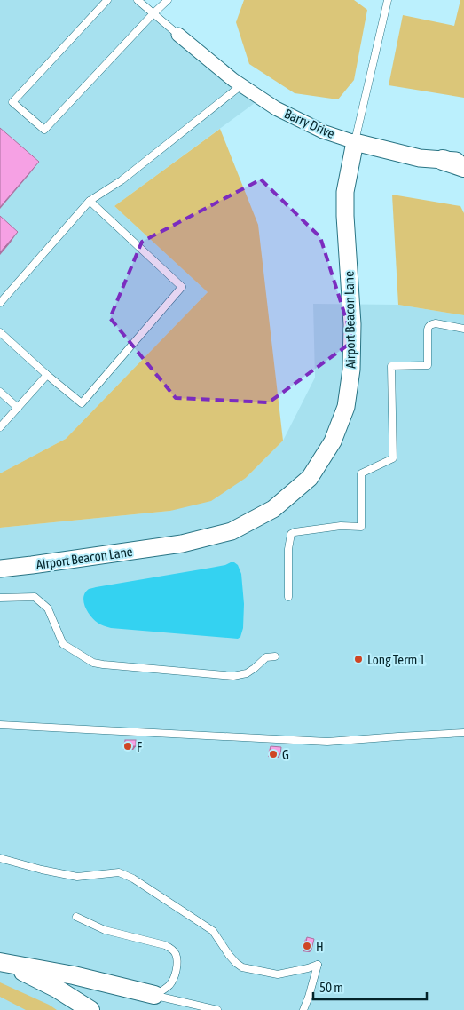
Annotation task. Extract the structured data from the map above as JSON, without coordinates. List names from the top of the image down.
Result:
{
  "streets": {
    "street": ["Barry Drive", "Airport Beacon Lane"]
  },
  "crossings": [
    ["Barry Drive", "Airport Beacon Lane"]
  ],
  "places": [
    "Long Term 1",
    "F",
    "G",
    "H"
  ],
  "scale_bar": "50 m"
}
